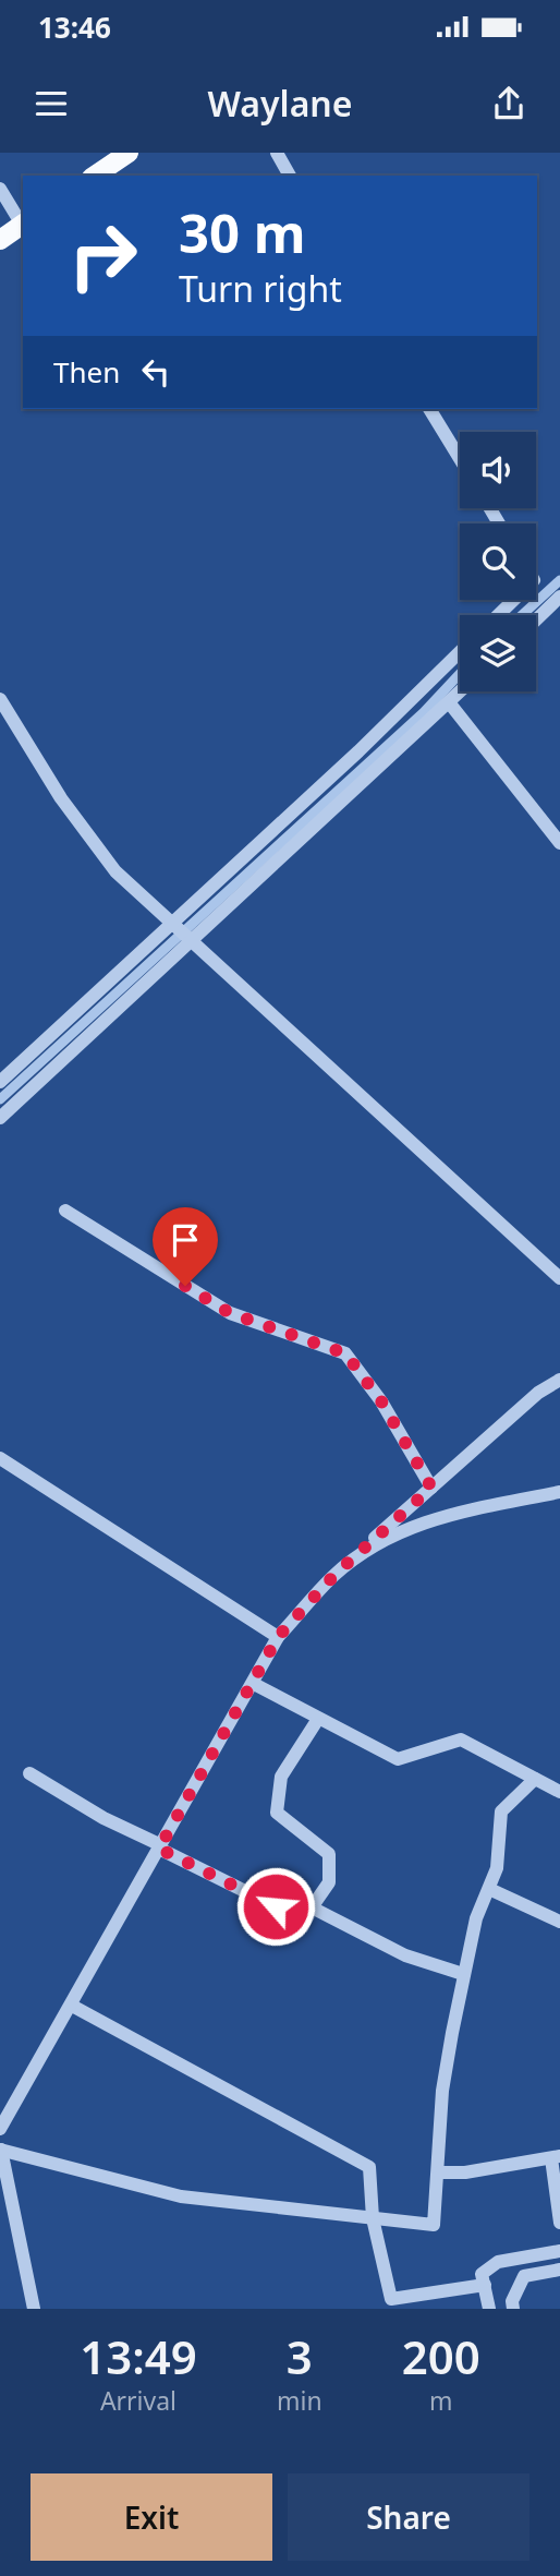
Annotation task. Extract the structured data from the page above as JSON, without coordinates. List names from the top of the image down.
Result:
{
  "page": {
    "status": "13:46",
    "header": "Waylane",
    "turn": ["30 m", "Turn right"],
    "then": "Then",
    "eta": [
      "13:49",
      "Arrival",
      "3",
      "min",
      "200",
      "m"
    ],
    "buttons": ["Exit", "Share"]
  }
}
